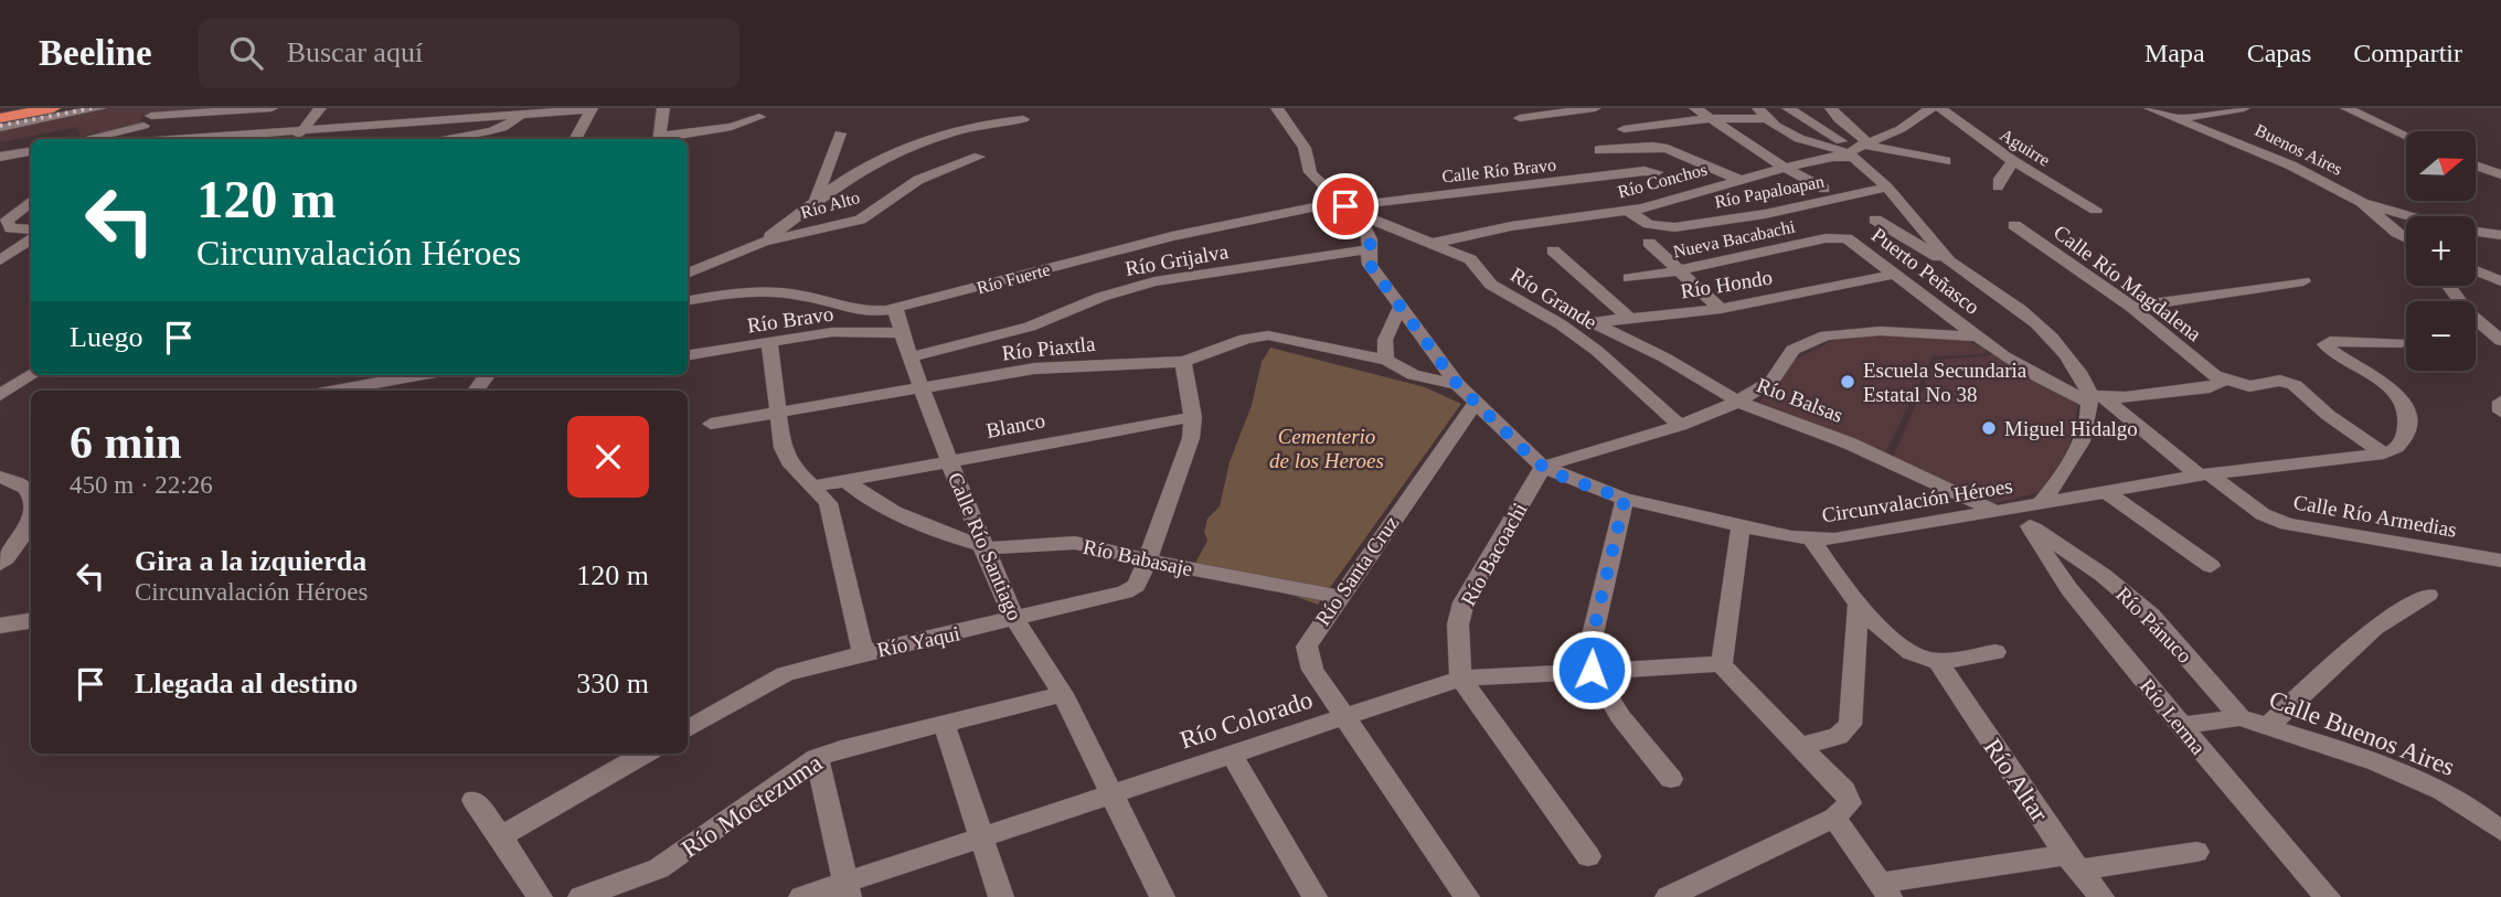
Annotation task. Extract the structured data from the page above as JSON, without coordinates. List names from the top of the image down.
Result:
{
  "streets": {
    "street": [
      "Aguirre",
      "Buenos Aires",
      "Calle Río Bravo",
      "Río Conchos",
      "Río Papaloapan",
      "Río Alto",
      "Nueva Bacabachi",
      "Río Grijalva",
      "Puerto Peñasco",
      "Río Fuerte",
      "Calle Río Magdalena",
      "Río Hondo",
      "Río Grande",
      "Río Bravo",
      "Río Piaxtla",
      "Río Balsas",
      "Blanco",
      "Circunvalación Héroes",
      "Calle Río Armedias",
      "Calle Río Santiago",
      "Río Bacoachi",
      "Río Babasaje",
      "Río Santa Cruz",
      "Río Pánuco",
      "Río Yaqui",
      "Río Lerma",
      "Río Colorado",
      "Calle Buenos Aires",
      "Río Altar",
      "Río Moctezuma"
    ]
  },
  "crossings": [
    ["Calle Río Bravo", "Río Fuerte"],
    ["Calle Río Bravo", "Río Grande"],
    ["Calle Río Bravo", "Circunvalación Héroes"],
    ["Río Conchos", "Río Papaloapan"],
    ["Río Conchos", "Río Grande"],
    ["Nueva Bacabachi", "Puerto Peñasco"],
    ["Río Grijalva", "Circunvalación Héroes"],
    ["Río Grijalva", "Calle Río Santiago"],
    ["Puerto Peñasco", "Río Hondo"],
    ["Puerto Peñasco", "Calle Río Armedias"],
    ["Río Fuerte", "Río Grande"],
    ["Río Fuerte", "Circunvalación Héroes"],
    ["Río Fuerte", "Calle Río Santiago"],
    ["Río Hondo", "Río Grande"],
    ["Río Hondo", "Río Balsas"],
    ["Río Grande", "Circunvalación Héroes"],
    ["Río Bravo", "Calle Río Santiago"],
    ["Río Piaxtla", "Circunvalación Héroes"],
    ["Río Piaxtla", "Calle Río Santiago"],
    ["Río Balsas", "Circunvalación Héroes"],
    ["Río Balsas", "Río Pánuco"],
    ["Blanco", "Calle Río Santiago"],
    ["Blanco", "Río Babasaje"],
    ["Blanco", "Río Yaqui"],
    ["Circunvalación Héroes", "Calle Río Armedias"],
    ["Circunvalación Héroes", "Río Bacoachi"],
    ["Circunvalación Héroes", "Río Santa Cruz"],
    ["Circunvalación Héroes", "Río Pánuco"],
    ["Calle Río Santiago", "Río Babasaje"],
    ["Calle Río Santiago", "Río Yaqui"],
    ["Calle Río Santiago", "Río Colorado"],
    ["Calle Río Santiago", "Río Moctezuma"],
    ["Río Bacoachi", "Río Colorado"],
    ["Río Babasaje", "Río Santa Cruz"],
    ["Río Babasaje", "Río Yaqui"],
    ["Río Santa Cruz", "Río Colorado"],
    ["Río Pánuco", "Río Lerma"],
    ["Río Pánuco", "Calle Buenos Aires"]
  ],
  "parks": ["Cementerio de los Heroes"],
  "places": ["Escuela Secundaria Estatal No 38", "Miguel Hidalgo"],
  "north": "right",
  "page": {
    "header": "Beeline",
    "search": "Buscar aquí",
    "nav": ["Mapa", "Capas", "Compartir"],
    "map_buttons": ["+", "−"],
    "turn": ["120 m", "Circunvalación Héroes"],
    "then": "Luego",
    "heading": ["6 min", "450 m · 22:26"],
    "list": [
      {
        "name": "Gira a la izquierda",
        "note": "Circunvalación Héroes",
        "value": "120 m"
      },
      {
        "name": "Llegada al destino",
        "value": "330 m"
      }
    ]
  }
}
